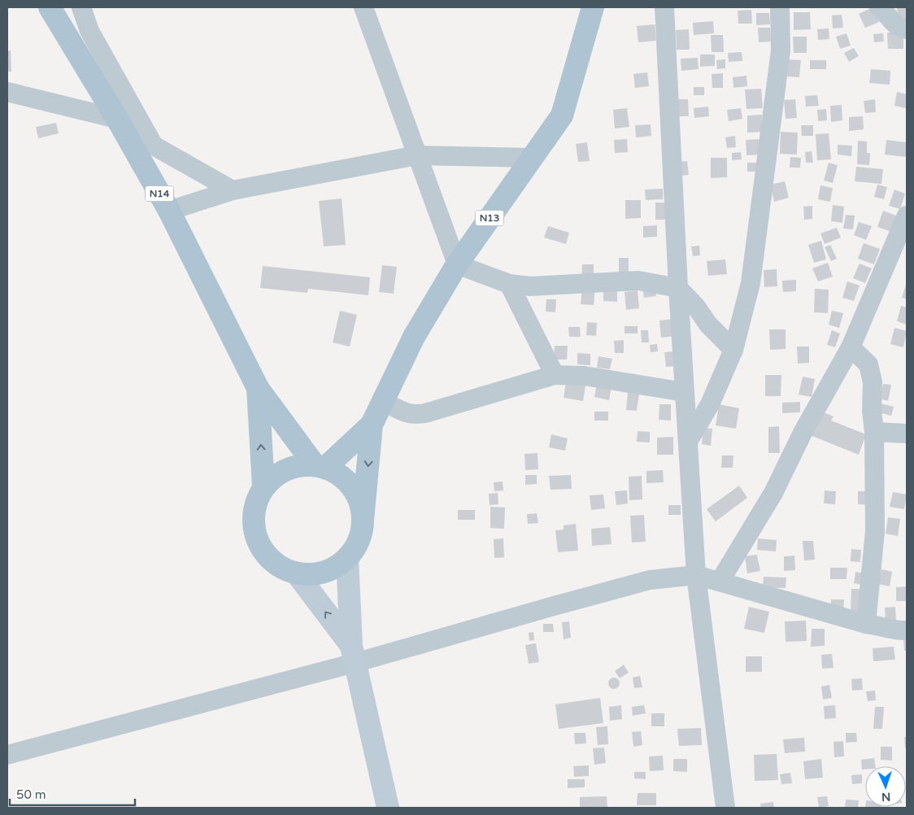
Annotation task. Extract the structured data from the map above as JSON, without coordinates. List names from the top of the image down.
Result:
{
  "streets": {
    "main road": ["N14", "N13"]
  },
  "crossings": [
    ["N14", "N13"]
  ],
  "scale_bar": "50 m",
  "north": "bottom"
}
